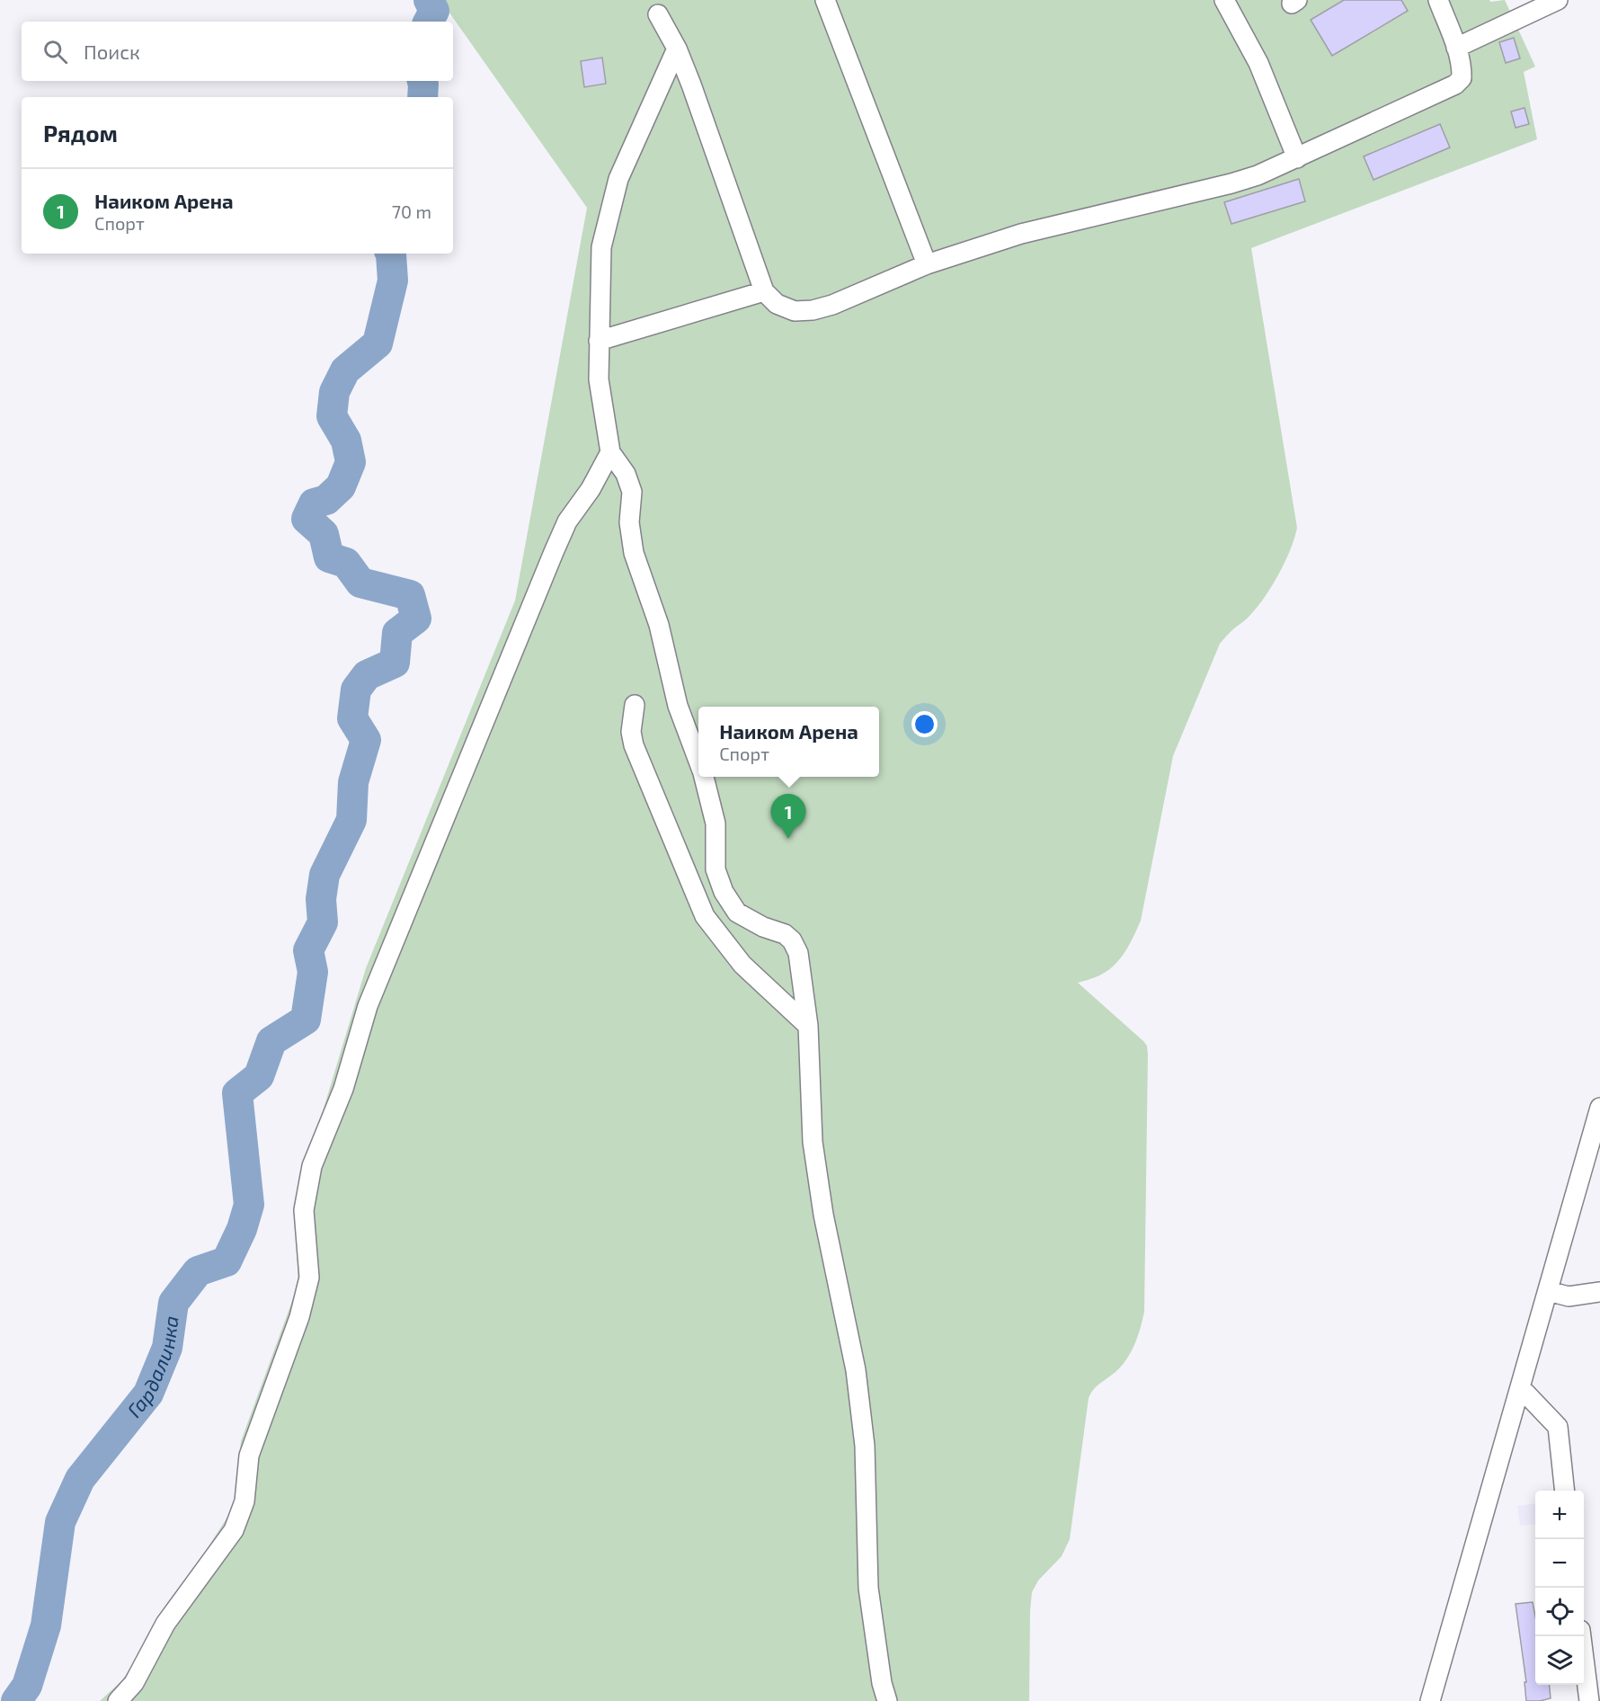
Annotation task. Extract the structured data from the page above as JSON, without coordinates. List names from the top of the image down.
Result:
{
  "water": ["Гардалинка"],
  "page": {
    "search": "Поиск",
    "heading": "Рядом",
    "list": [
      {
        "mark": "1",
        "name": "Наиком Арена",
        "note": "Спорт",
        "value": "70 m"
      }
    ],
    "popup": ["Наиком Арена", "Спорт"],
    "pins": "1",
    "map_buttons": ["+", "−"]
  }
}
